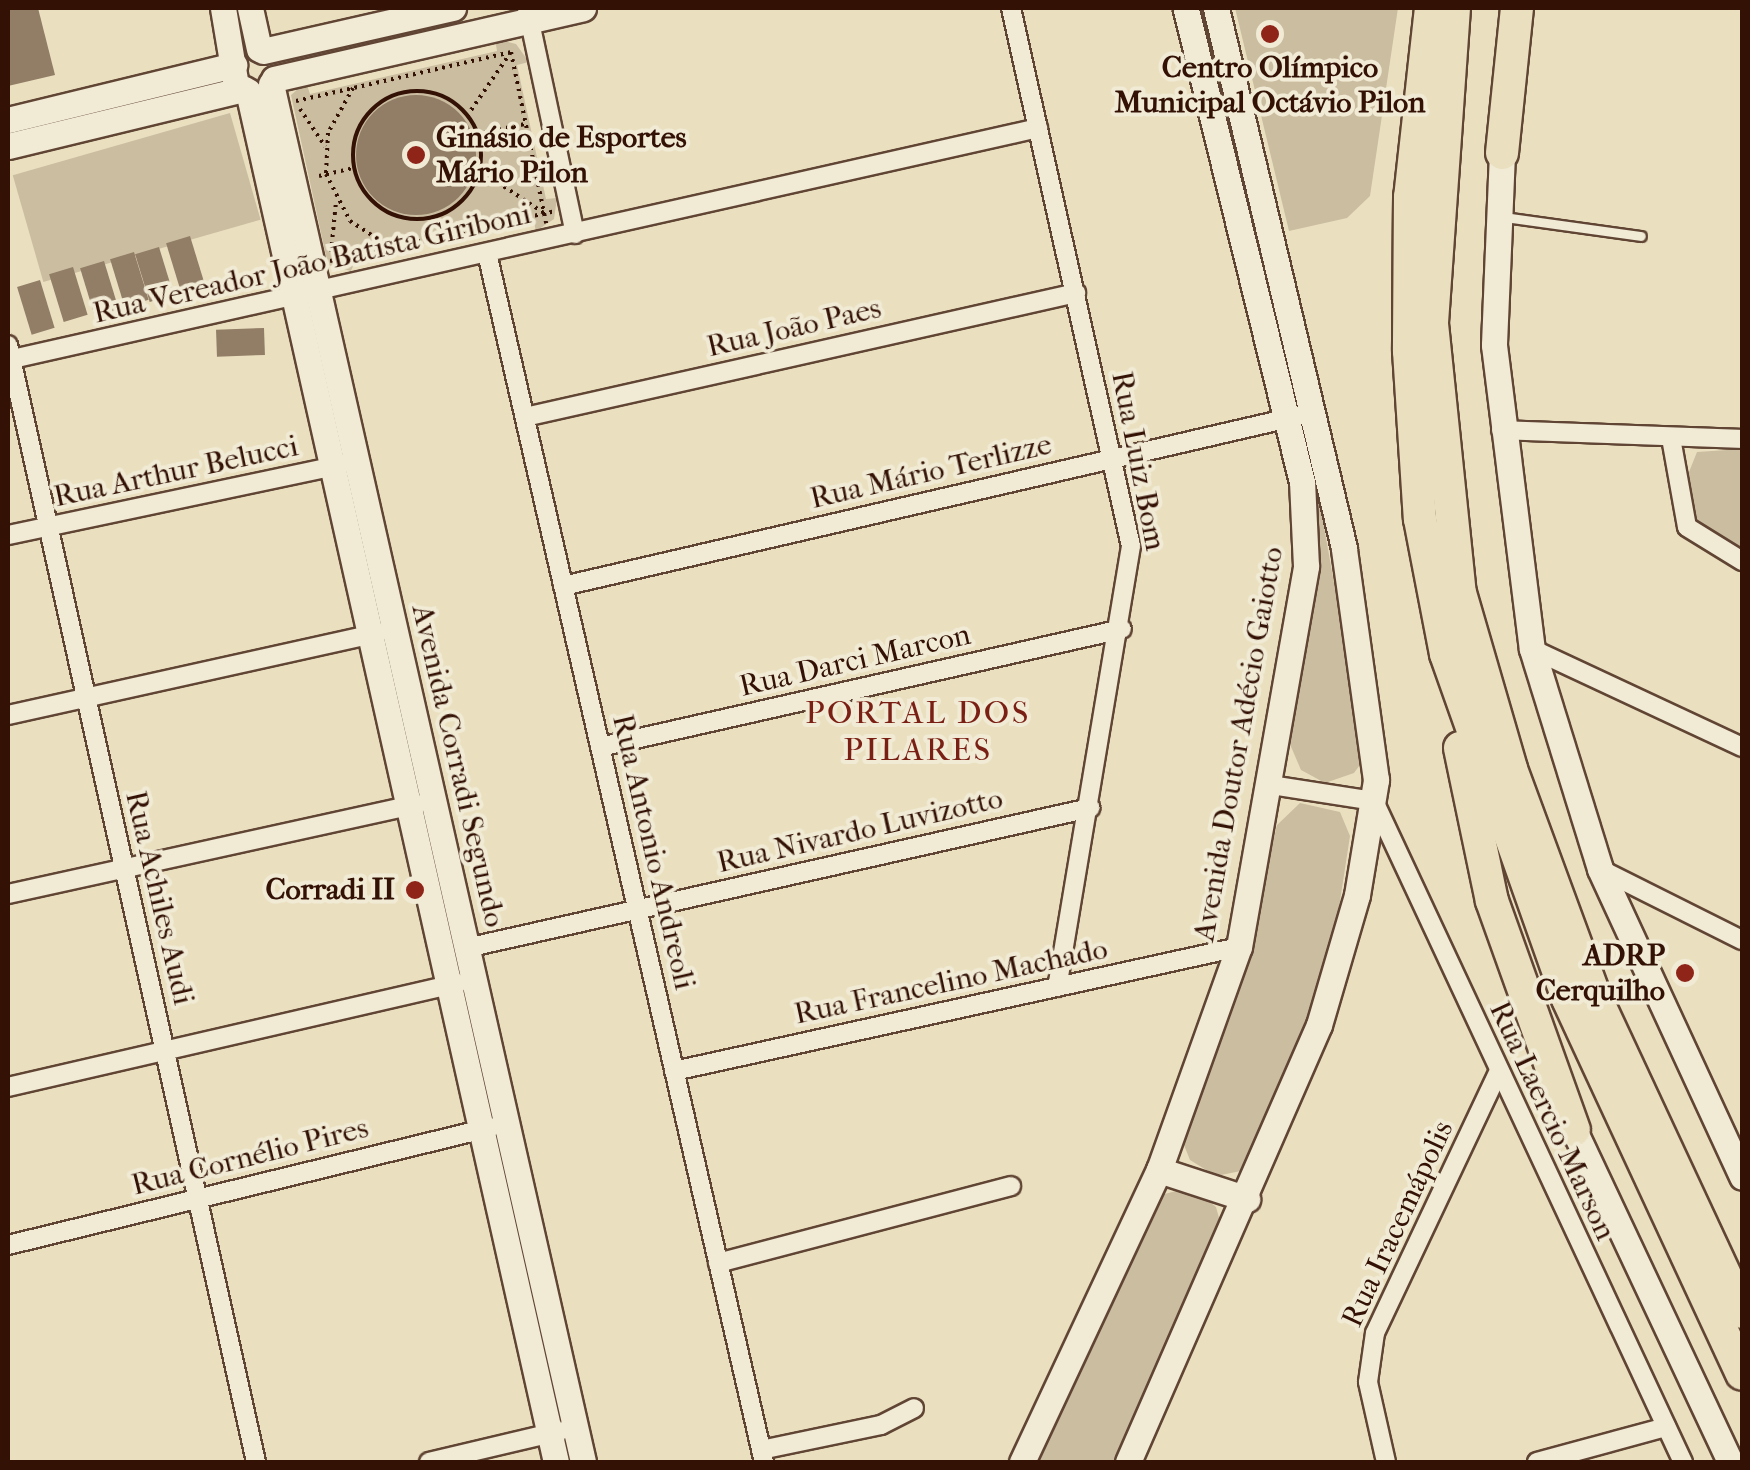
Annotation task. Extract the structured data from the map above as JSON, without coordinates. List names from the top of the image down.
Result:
{
  "streets": {
    "street": [
      "Rua Vereador João Batista Giriboni",
      "Rua João Paes",
      "Rua Luiz Bom",
      "Rua Arthur Belucci",
      "Rua Mário Terlizze",
      "Rua Darci Marcon",
      "Avenida Doutor Adécio Gaiotto",
      "Avenida Corradi Segundo",
      "Rua Nivardo Luvizotto",
      "Rua Antonio Andreoli",
      "Rua Achiles Audi",
      "Rua Francelino Machado",
      "Rua Laercio Marson",
      "Rua Cornélio Pires",
      "Rua Iracemápolis"
    ]
  },
  "crossings": [
    ["Rua Vereador João Batista Giriboni", "Rua Luiz Bom"],
    ["Rua Vereador João Batista Giriboni", "Avenida Corradi Segundo"],
    ["Rua Vereador João Batista Giriboni", "Rua Antonio Andreoli"],
    ["Rua Vereador João Batista Giriboni", "Rua Achiles Audi"],
    ["Rua João Paes", "Rua Luiz Bom"],
    ["Rua João Paes", "Rua Antonio Andreoli"],
    ["Rua Luiz Bom", "Rua Mário Terlizze"],
    ["Rua Luiz Bom", "Rua Darci Marcon"],
    ["Rua Luiz Bom", "Rua Nivardo Luvizotto"],
    ["Rua Luiz Bom", "Rua Francelino Machado"],
    ["Rua Arthur Belucci", "Avenida Corradi Segundo"],
    ["Rua Arthur Belucci", "Rua Achiles Audi"],
    ["Rua Mário Terlizze", "Avenida Doutor Adécio Gaiotto"],
    ["Rua Mário Terlizze", "Rua Antonio Andreoli"],
    ["Rua Darci Marcon", "Rua Antonio Andreoli"],
    ["Avenida Doutor Adécio Gaiotto", "Rua Francelino Machado"],
    ["Avenida Doutor Adécio Gaiotto", "Rua Laercio Marson"],
    ["Avenida Corradi Segundo", "Rua Nivardo Luvizotto"],
    ["Avenida Corradi Segundo", "Rua Cornélio Pires"],
    ["Rua Nivardo Luvizotto", "Rua Antonio Andreoli"],
    ["Rua Antonio Andreoli", "Rua Francelino Machado"],
    ["Rua Achiles Audi", "Rua Cornélio Pires"],
    ["Rua Laercio Marson", "Rua Iracemápolis"]
  ],
  "districts": ["PORTAL DOS PILARES"],
  "places": [
    "Centro Olímpico Municipal Octávio Pilon",
    "Ginásio de Esportes Mário Pilon",
    "Corradi II",
    "ADRP Cerquilho"
  ]
}
